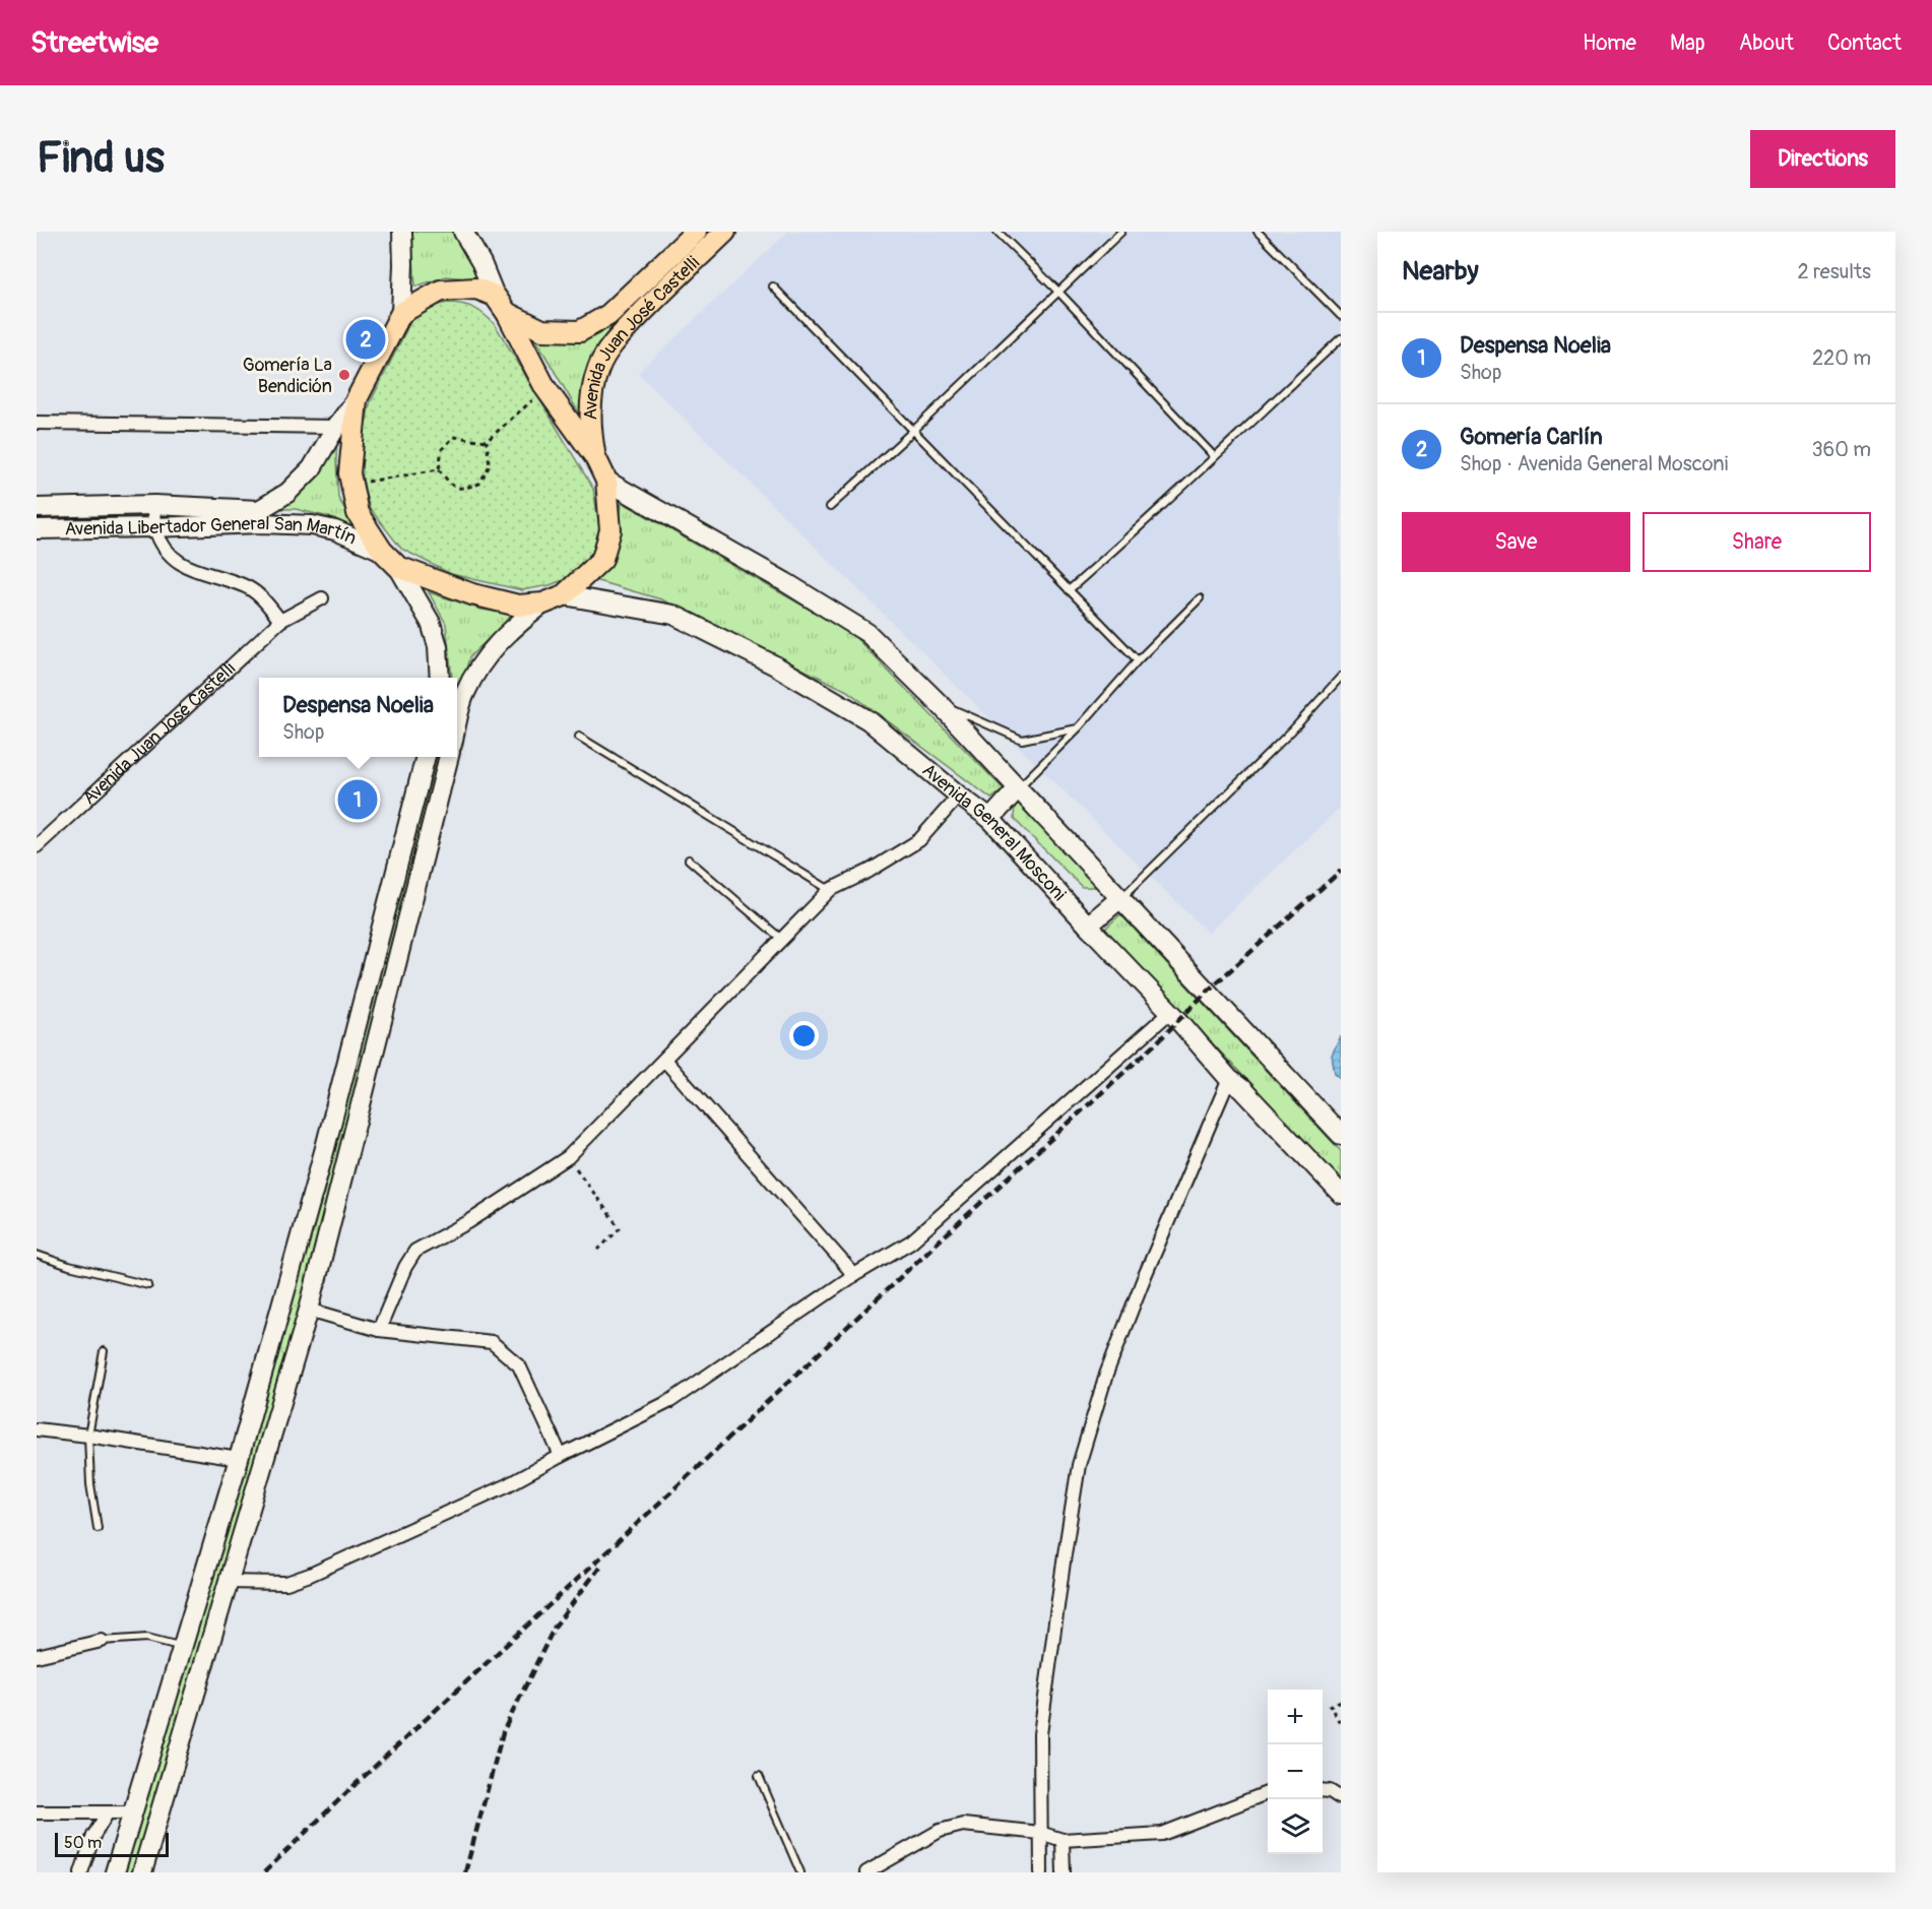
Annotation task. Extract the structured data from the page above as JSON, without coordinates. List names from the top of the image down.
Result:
{
  "streets": {
    "main road": ["Avenida Juan José Castelli", "Avenida Libertador General San Martín", "Avenida General Mosconi"]
  },
  "places": ["Gomería La Bendición"],
  "scale_bar": "50 m",
  "page": {
    "header": "Streetwise",
    "nav": [
      "Home",
      "Map",
      "About",
      "Contact"
    ],
    "buttons": [
      "Directions",
      ["Save", "Share"]
    ],
    "title": "Find us",
    "heading": ["Nearby", "2 results"],
    "list": [
      {
        "mark": "1",
        "name": "Despensa Noelia",
        "note": "Shop",
        "value": "220 m"
      },
      {
        "mark": "2",
        "name": "Gomería Carlín",
        "note": "Shop · Avenida General Mosconi",
        "value": "360 m"
      }
    ],
    "pins": ["2", "1"],
    "popup": ["Despensa Noelia", "Shop"],
    "map_buttons": ["+", "−"],
    "scale": "50 m"
  }
}
